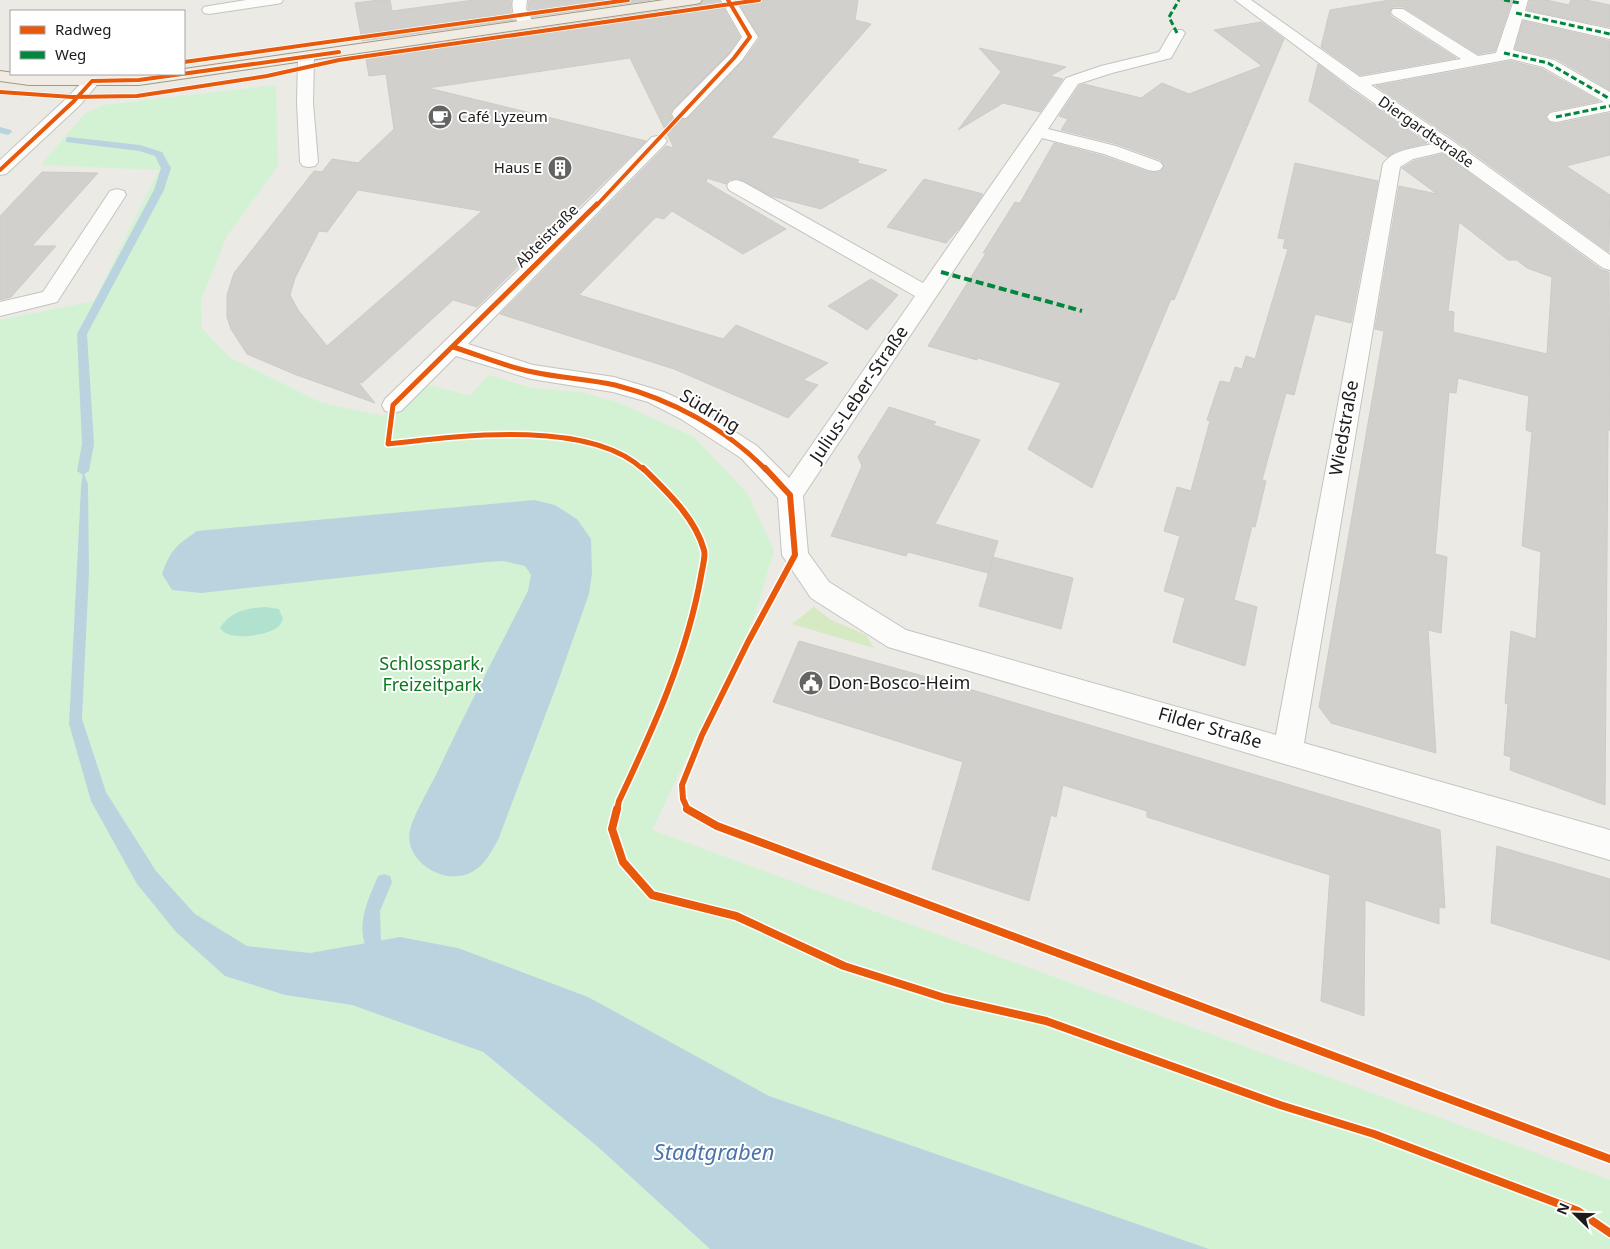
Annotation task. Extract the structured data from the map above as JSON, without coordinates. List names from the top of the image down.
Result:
{
  "streets": {
    "street": [
      "Diergardtstraße",
      "Abteistraße",
      "Julius-Leber-Straße",
      "Südring",
      "Wiedstraße",
      "Filder Straße"
    ]
  },
  "crossings": [
    ["Diergardtstraße", "Wiedstraße"],
    ["Abteistraße", "Südring"],
    ["Julius-Leber-Straße", "Südring"],
    ["Julius-Leber-Straße", "Filder Straße"],
    ["Südring", "Filder Straße"],
    ["Wiedstraße", "Filder Straße"]
  ],
  "water": ["Stadtgraben"],
  "parks": ["Schlosspark, Freizeitpark"],
  "places": {
    "cafe": ["Café Lyzeum"],
    "building": ["Haus E"],
    "public building": ["Don-Bosco-Heim"]
  },
  "legend": ["Radweg", "Weg"],
  "north": "top left"
}
